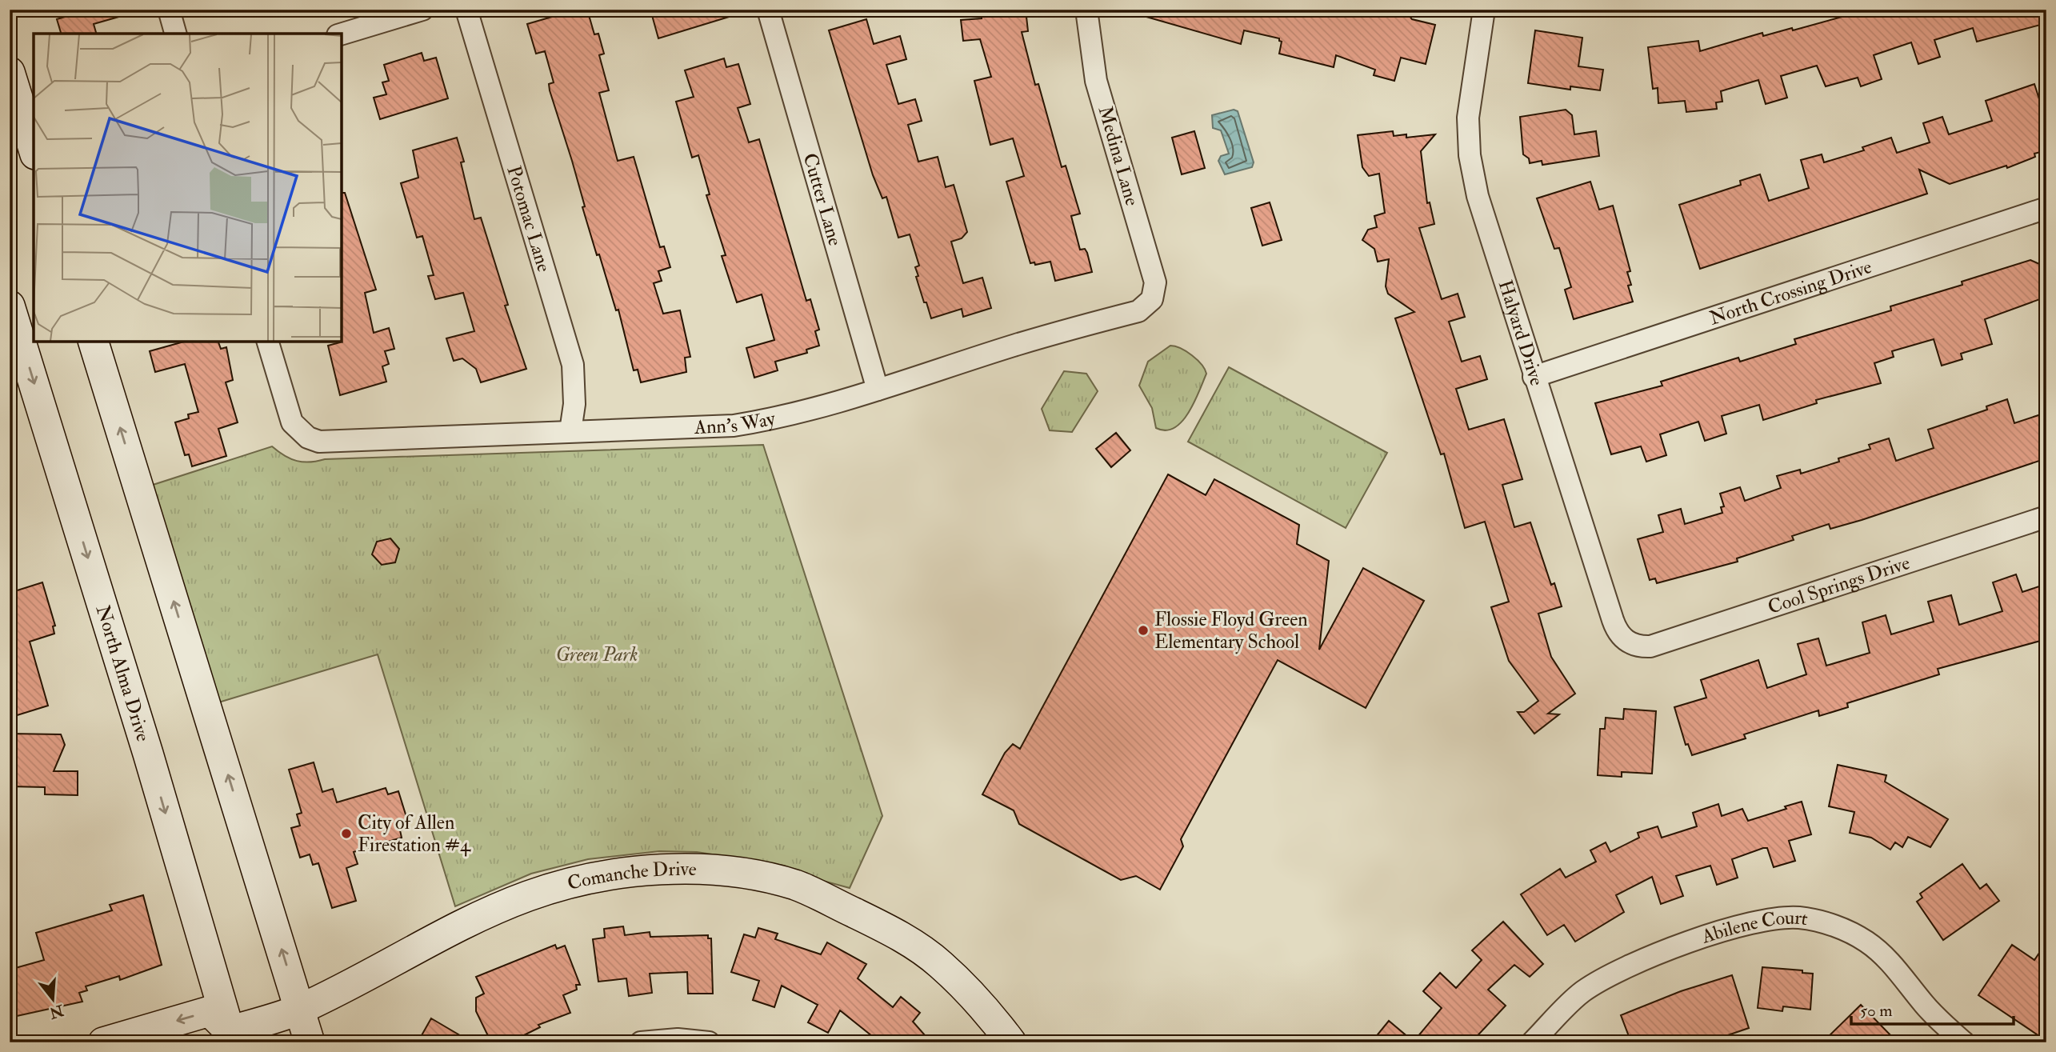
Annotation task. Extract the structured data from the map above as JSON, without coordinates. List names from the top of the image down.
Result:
{
  "streets": {
    "main road": ["North Alma Drive", "Comanche Drive"],
    "street": [
      "Medina Lane",
      "Cutter Lane",
      "Potomac Lane",
      "North Crossing Drive",
      "Halyard Drive",
      "Ann's Way",
      "Cool Springs Drive",
      "Abilene Court"
    ]
  },
  "crossings": [
    ["Medina Lane", "Ann's Way"],
    ["Cutter Lane", "Ann's Way"],
    ["Potomac Lane", "Ann's Way"],
    ["North Crossing Drive", "Halyard Drive"],
    ["Halyard Drive", "Cool Springs Drive"],
    ["North Alma Drive", "Comanche Drive"]
  ],
  "parks": ["Green Park"],
  "places": ["Flossie Floyd Green Elementary School", "City of Allen Firestation #4"],
  "scale_bar": "50 m",
  "north": "bottom"
}
